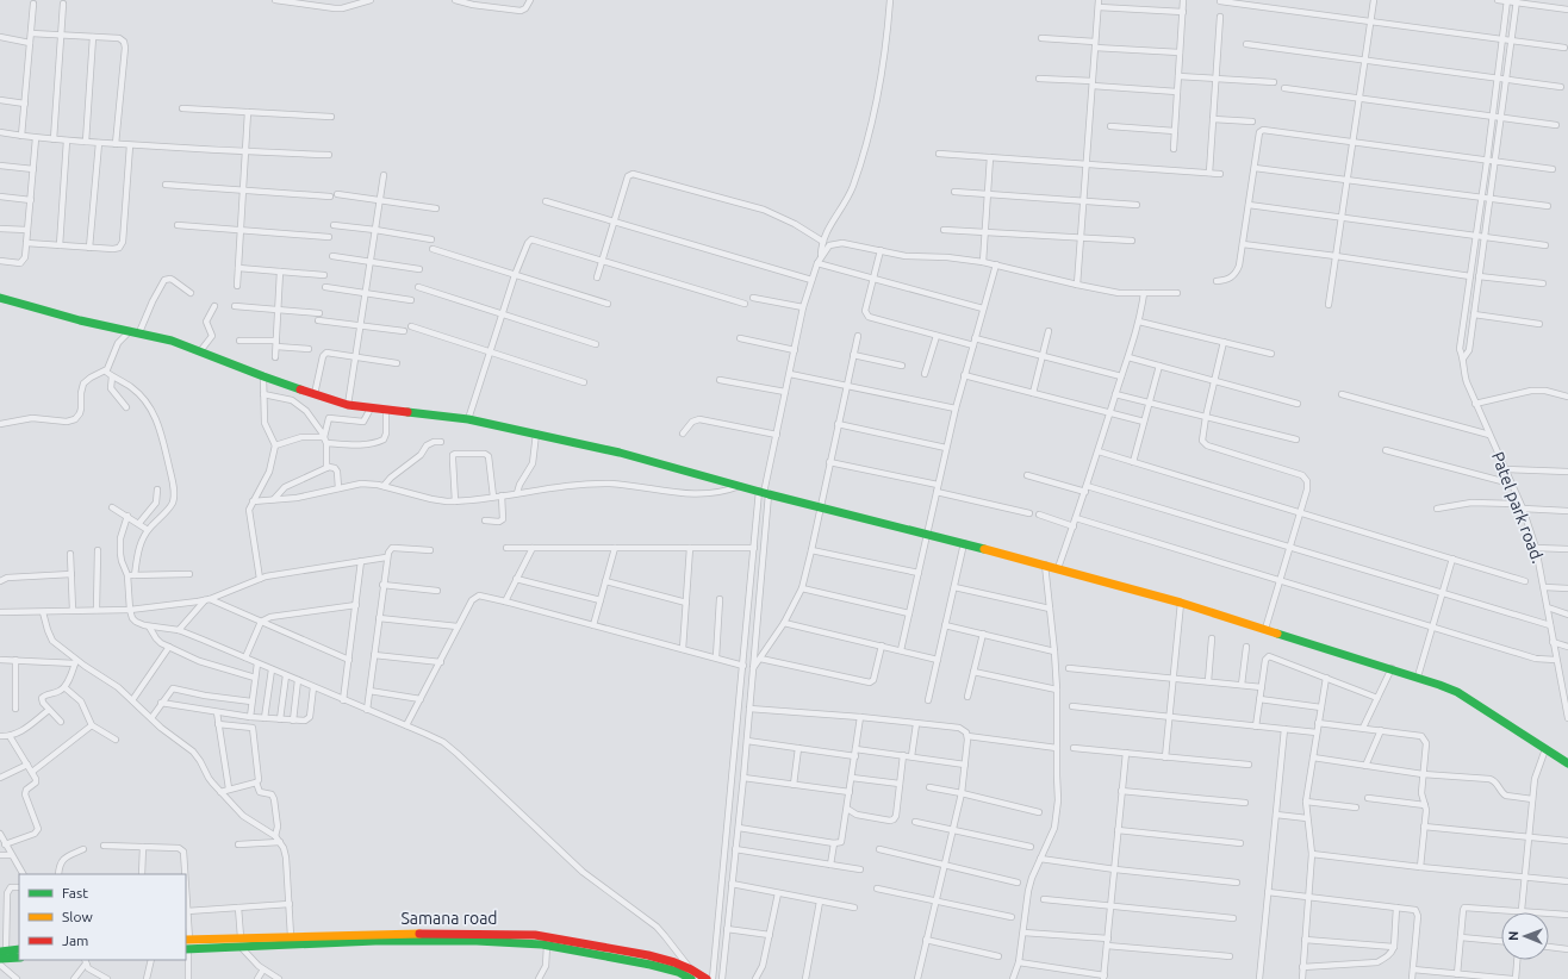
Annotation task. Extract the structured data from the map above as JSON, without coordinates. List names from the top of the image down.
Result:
{
  "streets": {
    "street": ["Patel park road.", "Samana road"]
  },
  "legend": ["Fast", "Slow", "Jam"],
  "north": "left"
}
